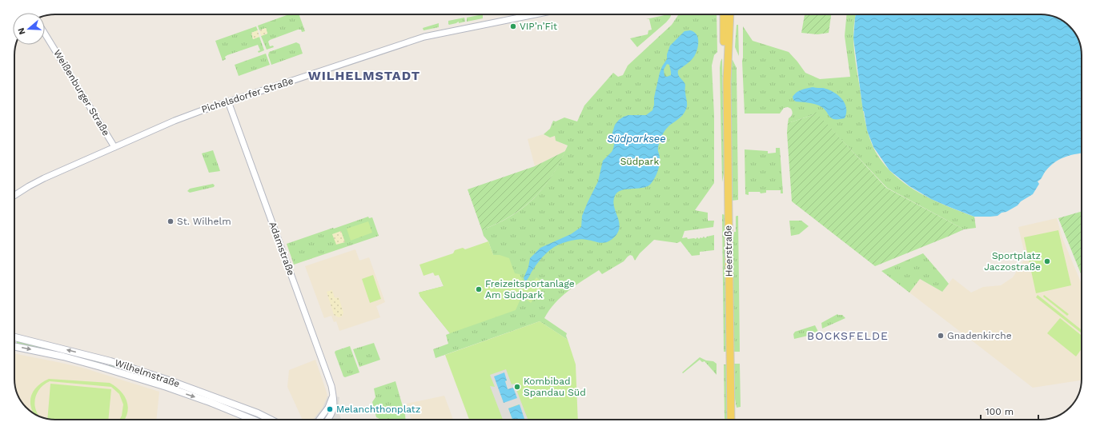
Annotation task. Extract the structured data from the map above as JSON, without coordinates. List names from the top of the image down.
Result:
{
  "streets": {
    "main road": ["Heerstraße", "Wilhelmstraße"],
    "street": ["Weißenburger Straße", "Pichelsdorfer Straße", "Adamstraße"]
  },
  "crossings": [
    ["Weißenburger Straße", "Pichelsdorfer Straße"],
    ["Pichelsdorfer Straße", "Adamstraße"]
  ],
  "districts": ["WILHELMSTADT", "BOCKSFELDE"],
  "water": ["Südparksee"],
  "parks": ["Südpark"],
  "places": [
    "VIP’n’Fit",
    "St. Wilhelm",
    "Sportplatz Jaczostraße",
    "Freizeitsportanlage Am Südpark",
    "Gnadenkirche",
    "Kombibad Spandau Süd",
    "Melanchthonplatz"
  ],
  "scale_bar": "100 m",
  "north": "left"
}
